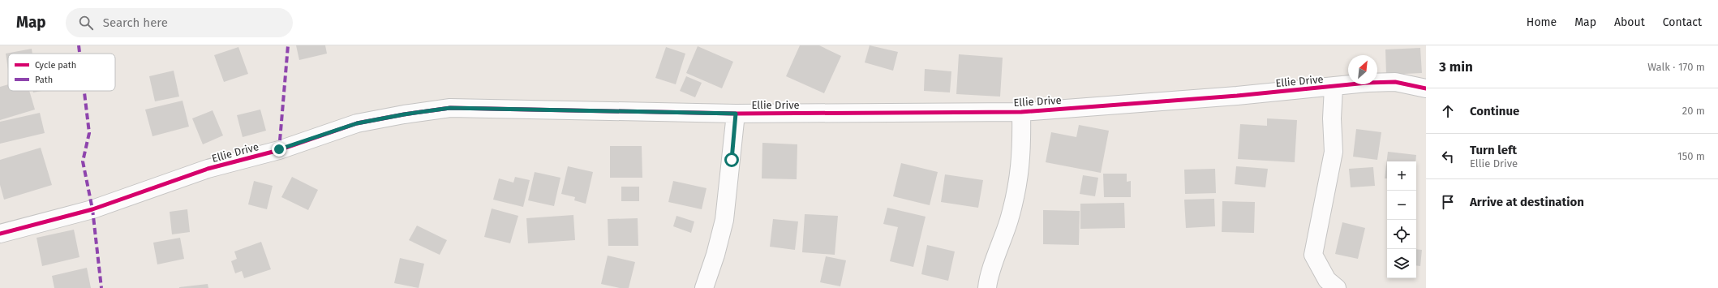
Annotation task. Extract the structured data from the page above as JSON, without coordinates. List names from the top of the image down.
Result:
{
  "streets": {
    "street": ["Ellie Drive"]
  },
  "legend": ["Cycle path", "Path"],
  "north": "top right",
  "page": {
    "header": "Map",
    "search": "Search here",
    "nav": [
      "Home",
      "Map",
      "About",
      "Contact"
    ],
    "heading": ["3 min", "Walk · 170 m"],
    "list": [
      ["Continue", "20 m"],
      ["Turn left", "Ellie Drive", "150 m"],
      "Arrive at destination"
    ],
    "map_buttons": ["+", "−"]
  }
}
